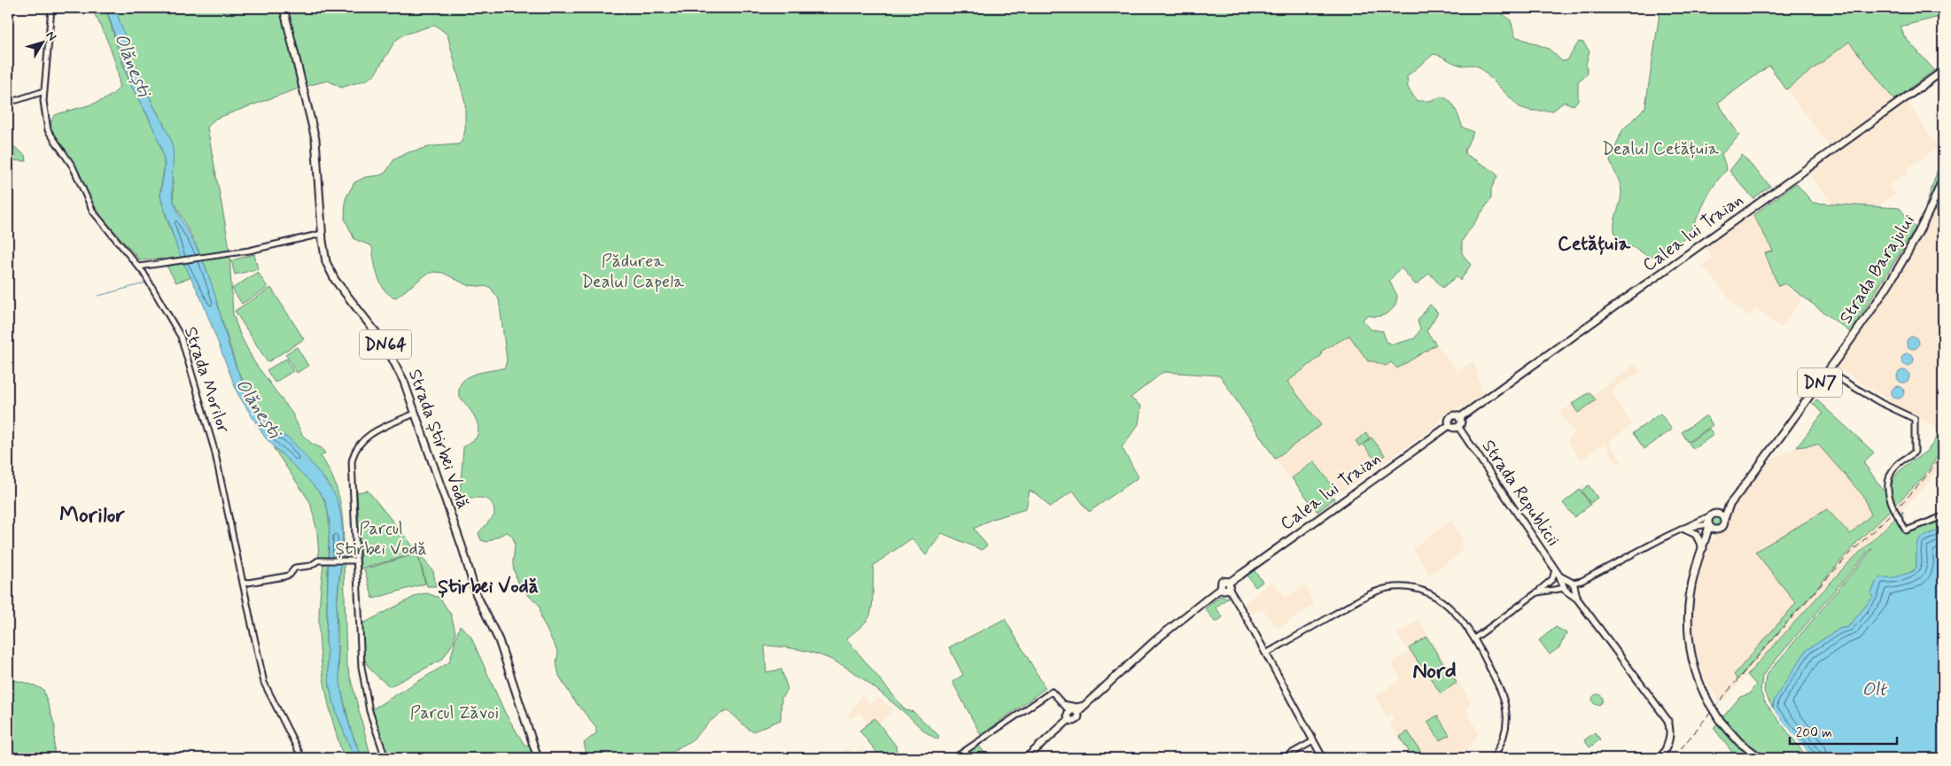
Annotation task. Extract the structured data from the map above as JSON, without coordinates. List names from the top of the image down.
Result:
{
  "streets": {
    "main road": [
      "Calea lui Traian",
      "Strada Barajului",
      "DN64",
      "DN7",
      "Strada Știrbei Vodă",
      "Strada Republicii"
    ],
    "street": ["Strada Morilor"]
  },
  "crossings": [
    ["Calea lui Traian", "Strada Republicii"],
    ["Strada Barajului", "DN7"]
  ],
  "districts": [
    "Cetățuia",
    "Morilor",
    "Știrbei Vodă",
    "Nord"
  ],
  "water": ["Olănești", "Olt"],
  "parks": [
    "Dealul Cetățuia",
    "Pădurea Dealul Capela",
    "Parcul Știrbei Vodă",
    "Parcul Zăvoi"
  ],
  "scale_bar": "200 m",
  "north": "top right"
}
